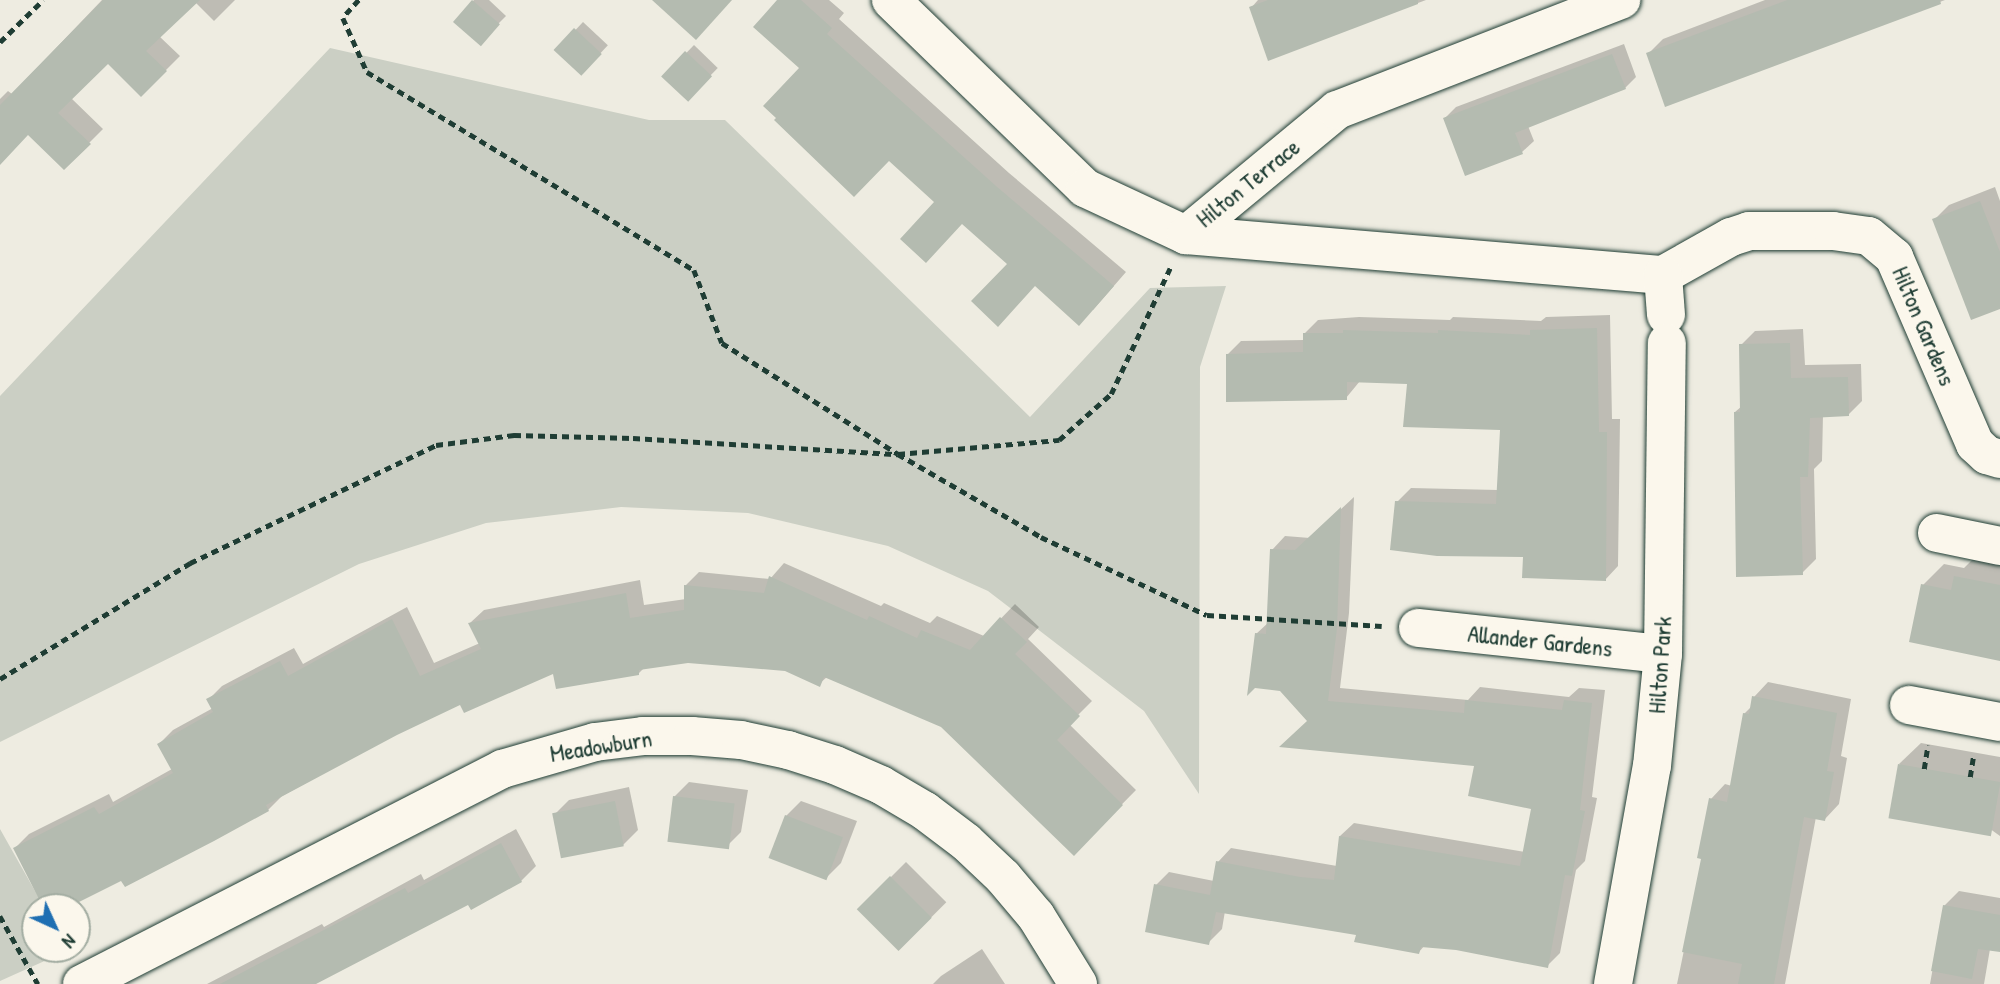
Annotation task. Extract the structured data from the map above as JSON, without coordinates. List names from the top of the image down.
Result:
{
  "streets": {
    "street": [
      "Hilton Terrace",
      "Hilton Gardens",
      "Allander Gardens",
      "Hilton Park",
      "Meadowburn"
    ]
  },
  "crossings": [
    ["Hilton Gardens", "Hilton Park"],
    ["Allander Gardens", "Hilton Park"]
  ],
  "north": "bottom right"
}
